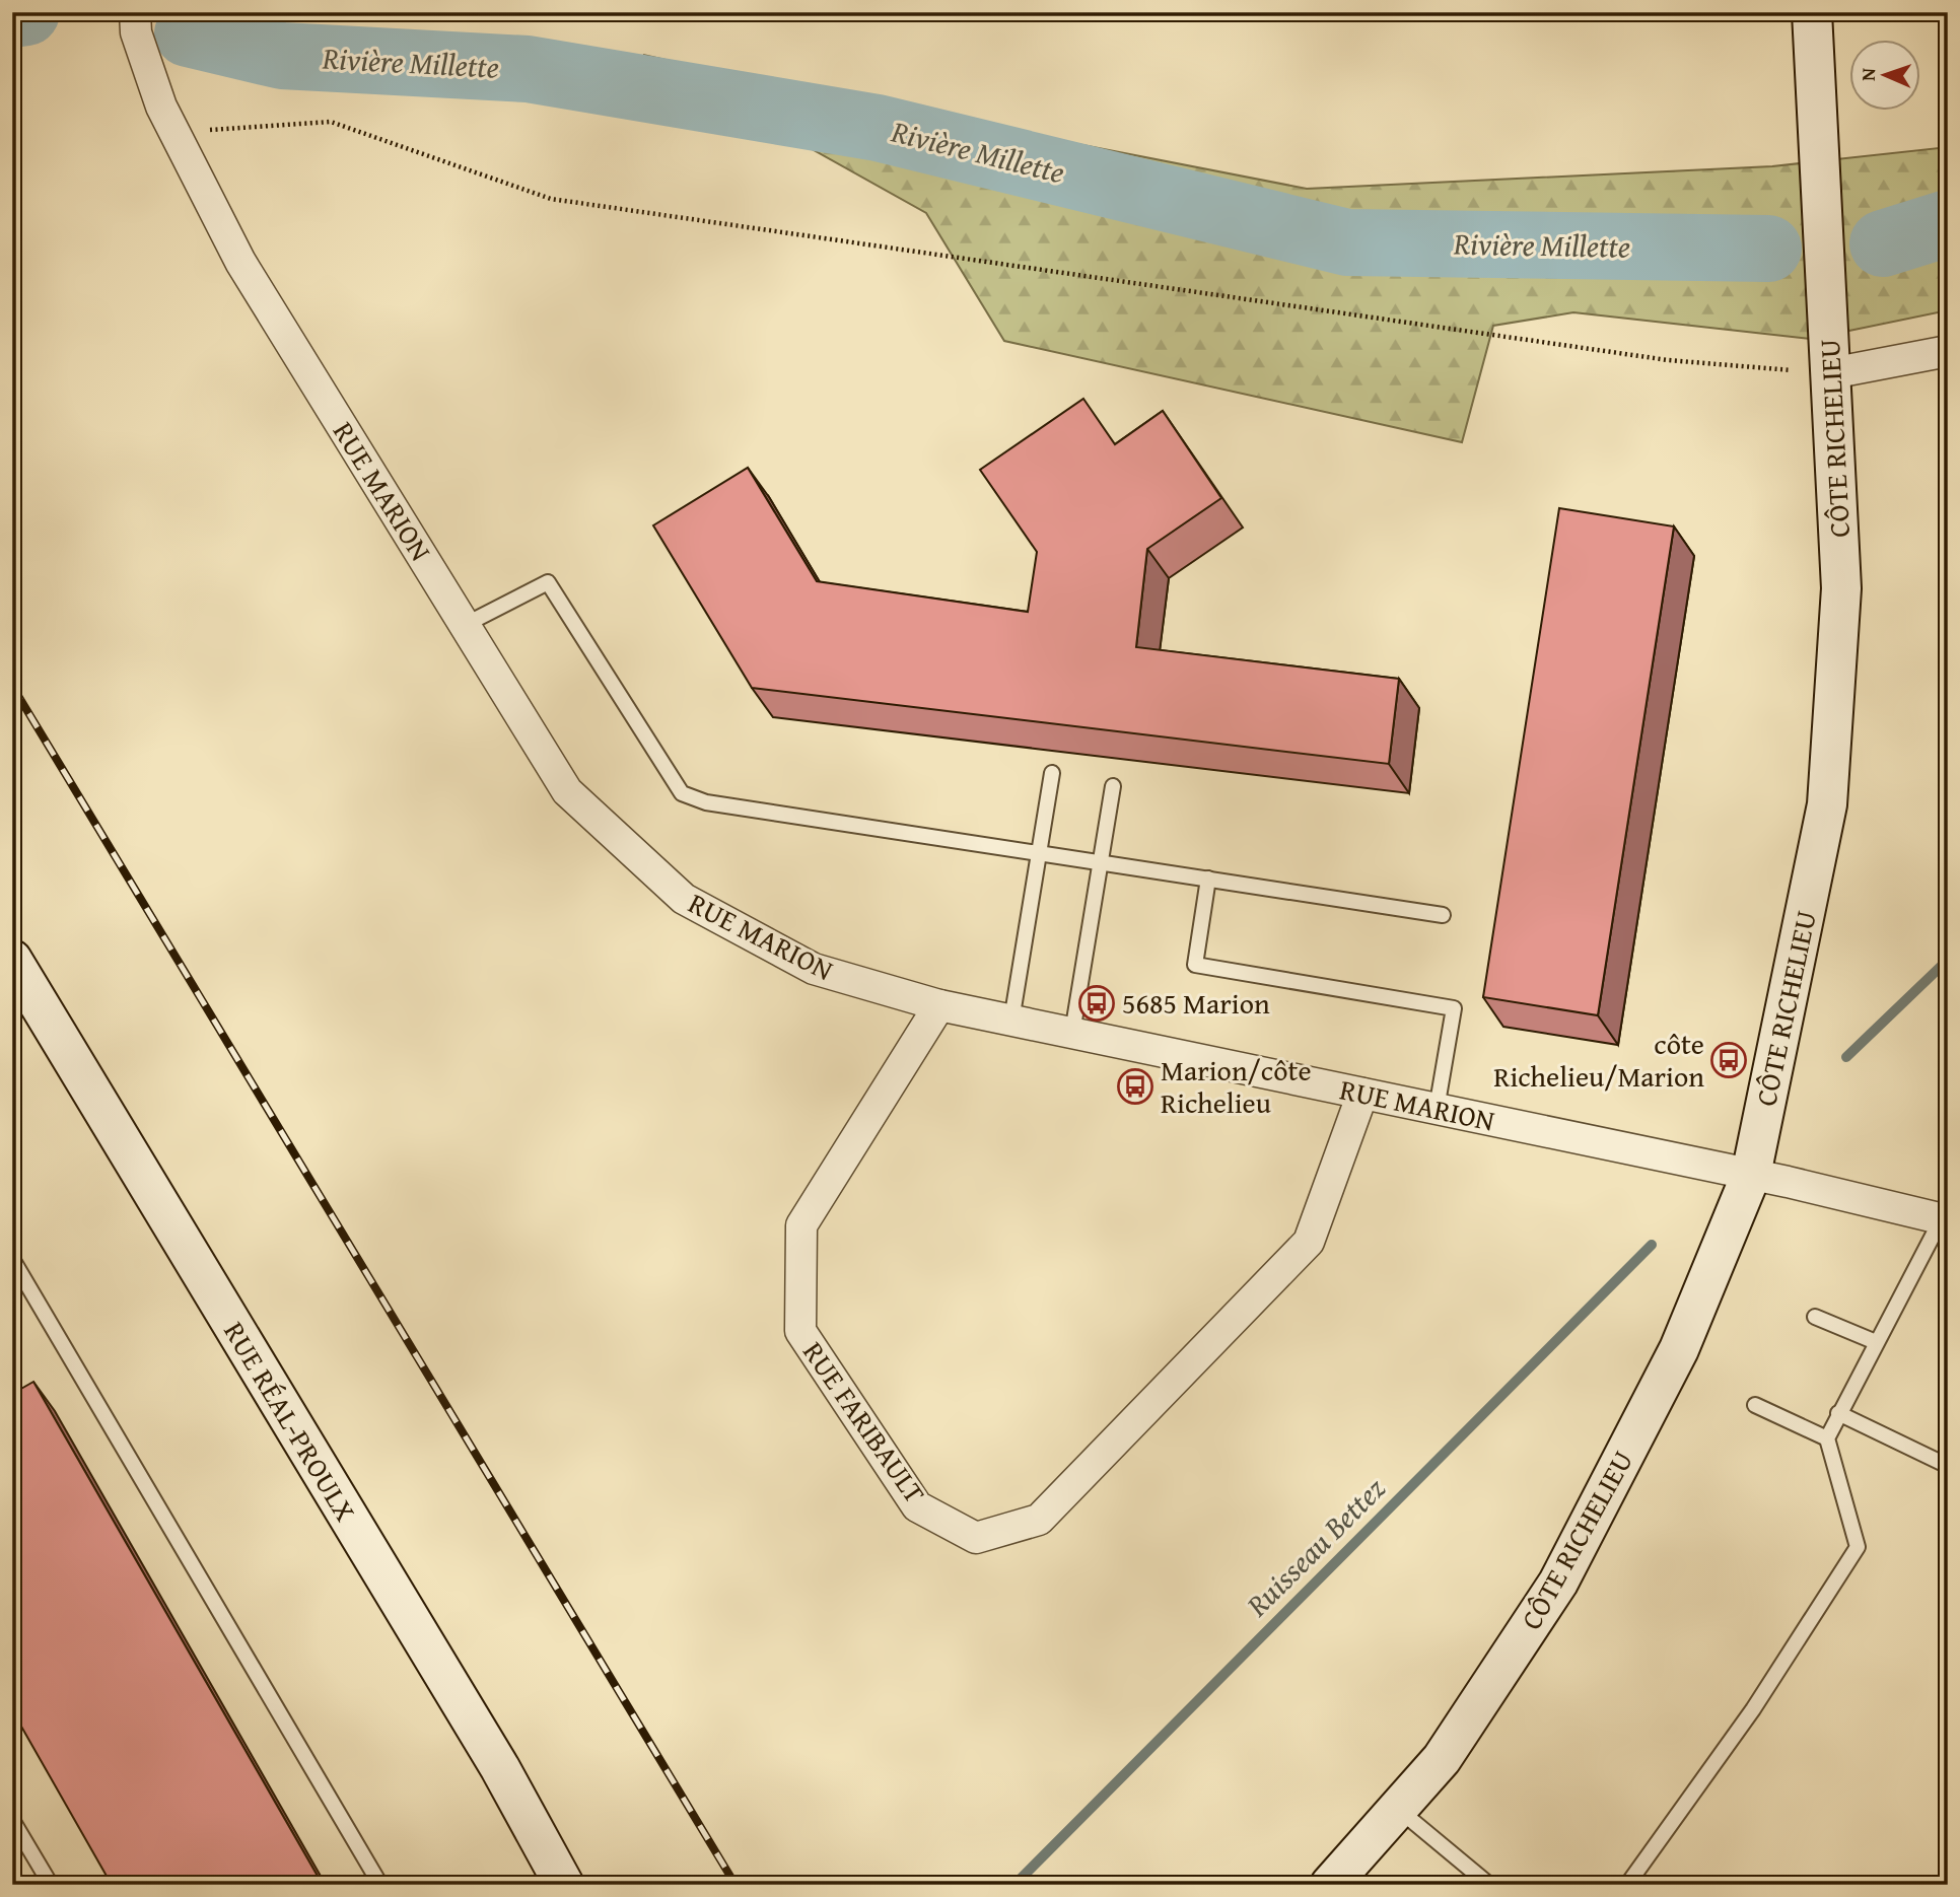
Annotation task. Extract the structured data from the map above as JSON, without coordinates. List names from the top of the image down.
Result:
{
  "streets": {
    "street": [
      "CÔTE RICHELIEU",
      "RUE MARION",
      "RUE RÉAL-PROULX",
      "RUE FARIBAULT"
    ]
  },
  "crossings": [
    ["CÔTE RICHELIEU", "RUE MARION"],
    ["RUE MARION", "RUE FARIBAULT"]
  ],
  "water": ["Rivière Millette", "Ruisseau Bettez"],
  "places": {
    "bus stop": ["5685 Marion", "côte Richelieu/Marion", "Marion/côte Richelieu"]
  },
  "north": "left"
}
